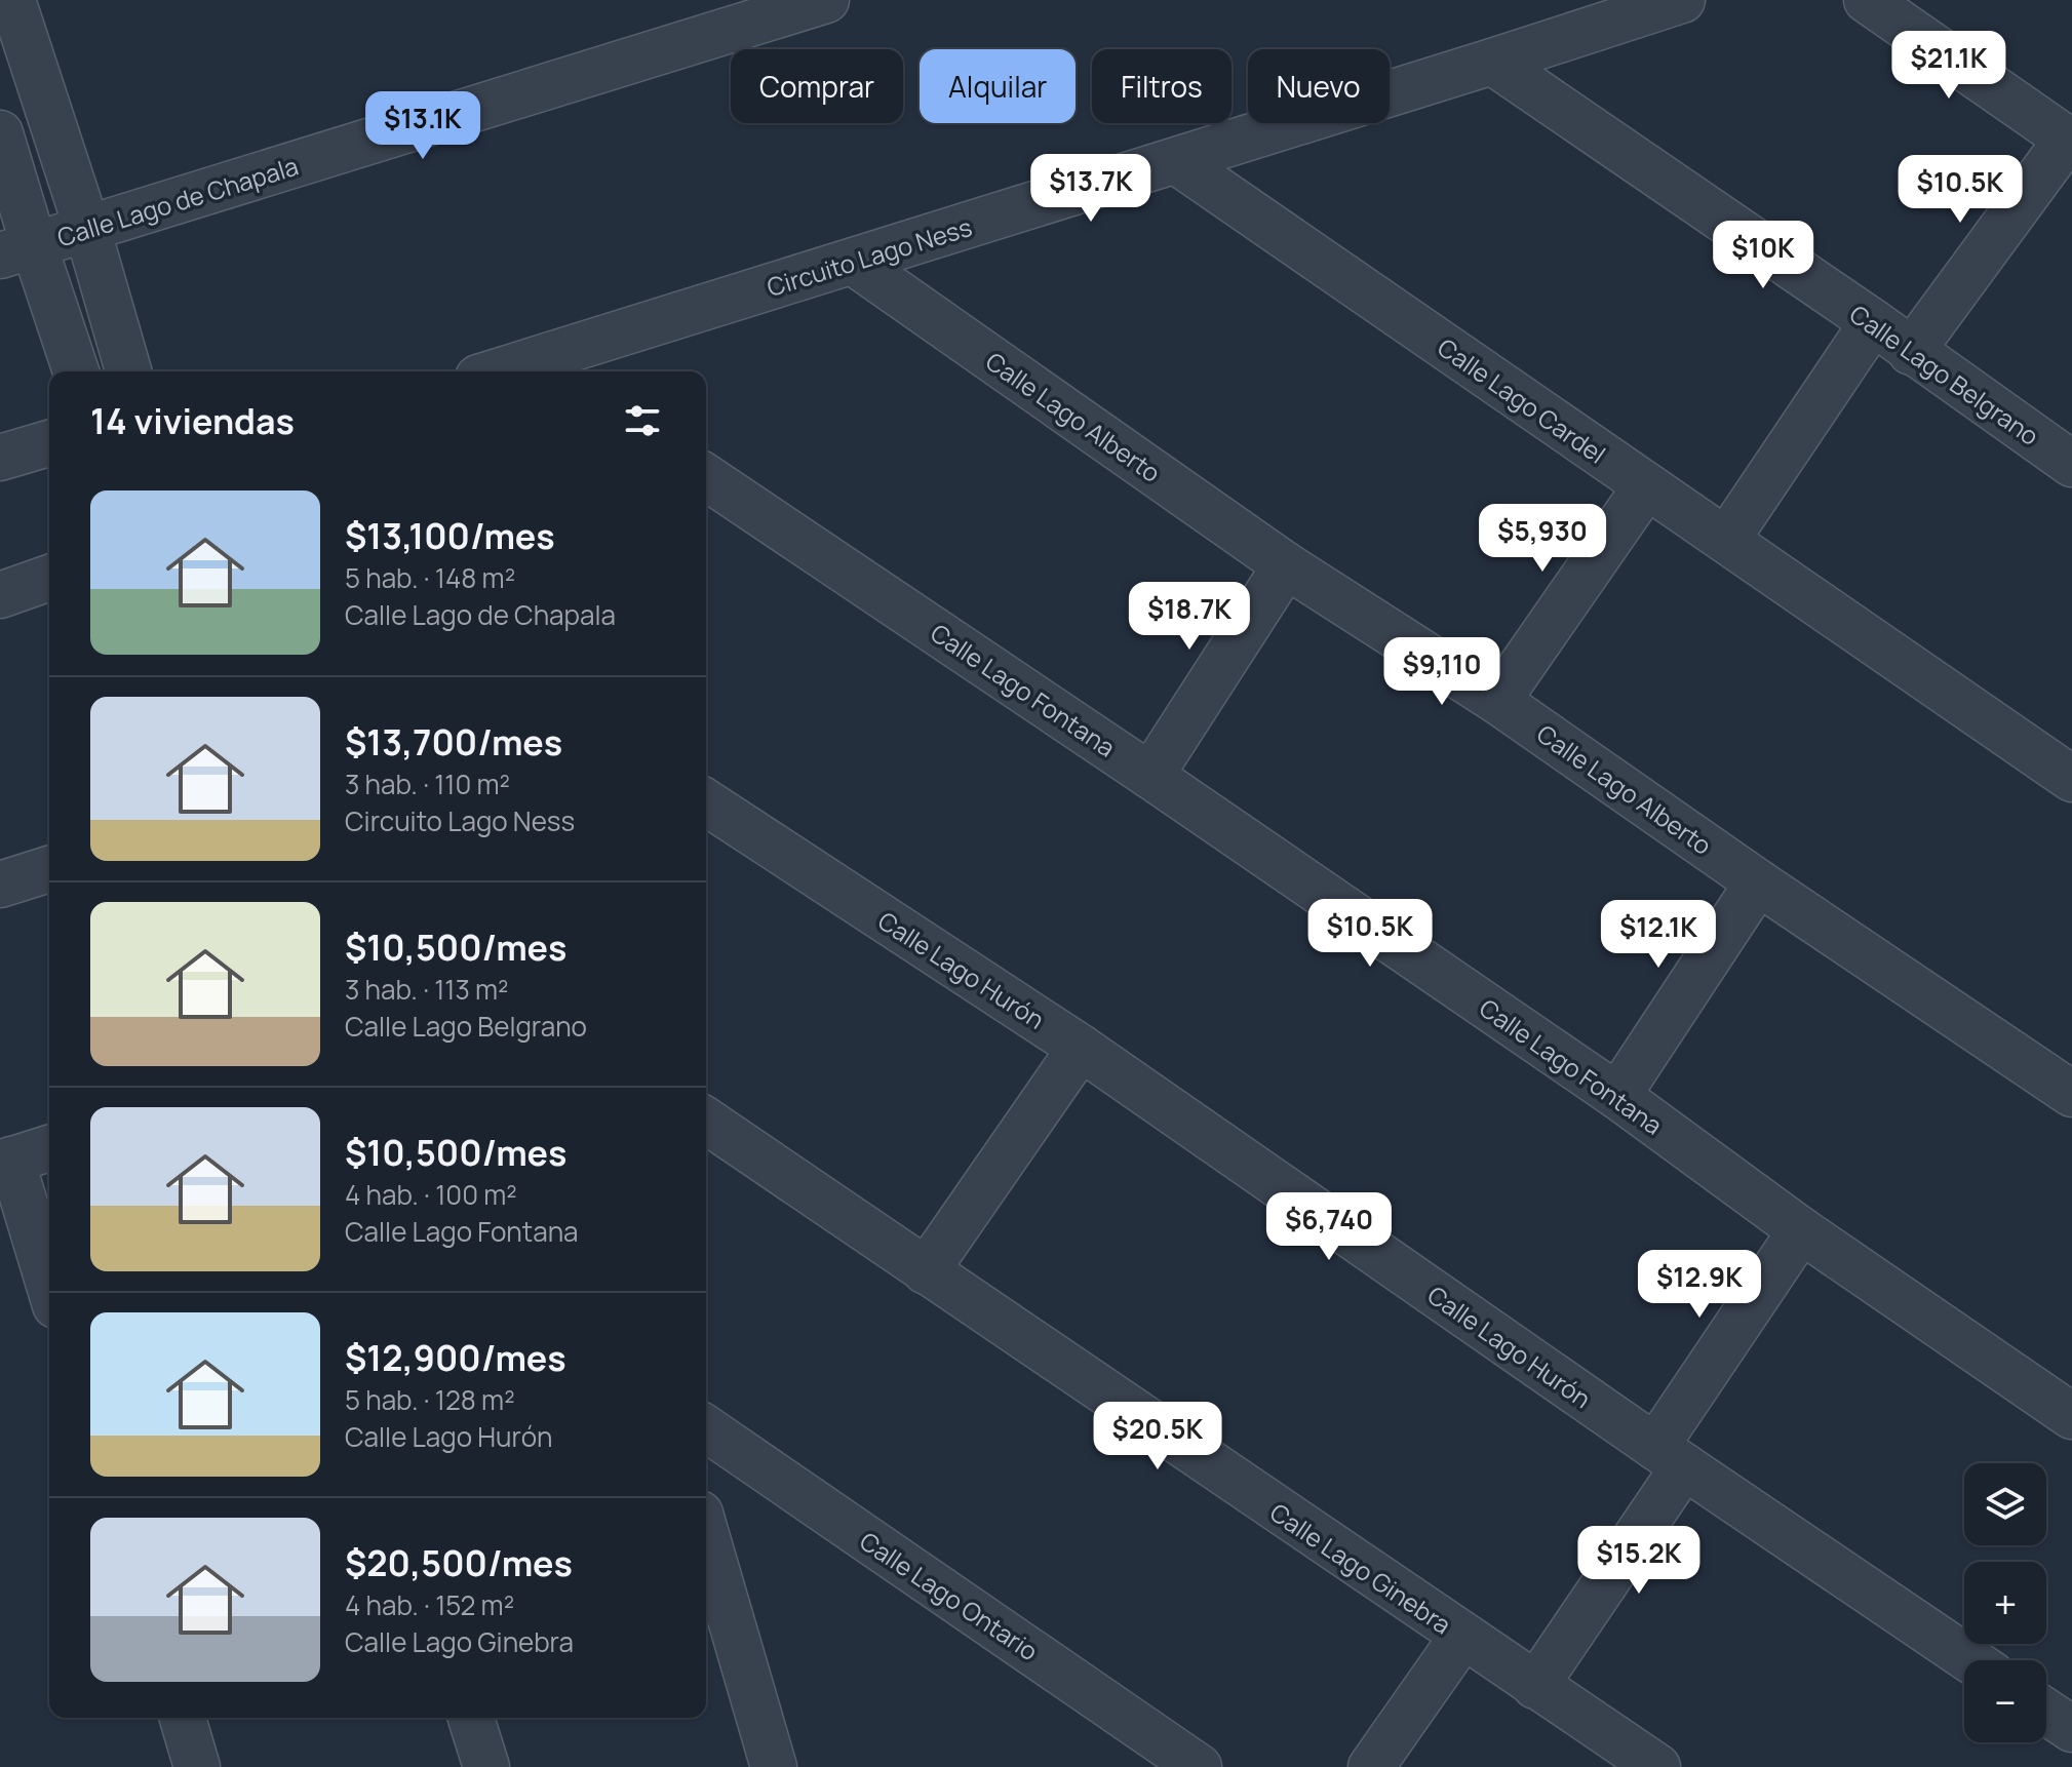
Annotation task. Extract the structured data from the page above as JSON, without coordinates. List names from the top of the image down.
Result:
{
  "streets": {
    "street": [
      "Calle Lago de Chapala",
      "Circuito Lago Ness",
      "Calle Lago Belgrano",
      "Calle Lago Cardel",
      "Calle Lago Alberto",
      "Calle Lago Fontana",
      "Calle Lago Hurón",
      "Calle Lago Ginebra",
      "Calle Lago Ontario"
    ]
  },
  "crossings": [
    ["Circuito Lago Ness", "Calle Lago Belgrano"],
    ["Circuito Lago Ness", "Calle Lago Cardel"],
    ["Circuito Lago Ness", "Calle Lago Alberto"]
  ],
  "page": {
    "price": [
      "$21.1K",
      "$13.1K",
      "$13.7K",
      "$10.5K",
      "$10K",
      "$5,930",
      "$18.7K",
      "$9,110",
      "$10.5K",
      "$12.1K",
      "$6,740",
      "$12.9K",
      "$20.5K",
      "$15.2K"
    ],
    "chip": [
      "Comprar",
      "Alquilar",
      "Filtros",
      "Nuevo"
    ],
    "heading": "14 viviendas",
    "list": [
      {
        "name": "$13,100/mes",
        "note": "5 hab. · 148 m² · Calle Lago de Chapala"
      },
      {
        "name": "$13,700/mes",
        "note": "3 hab. · 110 m² · Circuito Lago Ness"
      },
      {
        "name": "$10,500/mes",
        "note": "3 hab. · 113 m² · Calle Lago Belgrano"
      },
      {
        "name": "$10,500/mes",
        "note": "4 hab. · 100 m² · Calle Lago Fontana"
      },
      {
        "name": "$12,900/mes",
        "note": "5 hab. · 128 m² · Calle Lago Hurón"
      },
      {
        "name": "$20,500/mes",
        "note": "4 hab. · 152 m² · Calle Lago Ginebra"
      }
    ],
    "map_buttons": ["+", "−"]
  }
}
